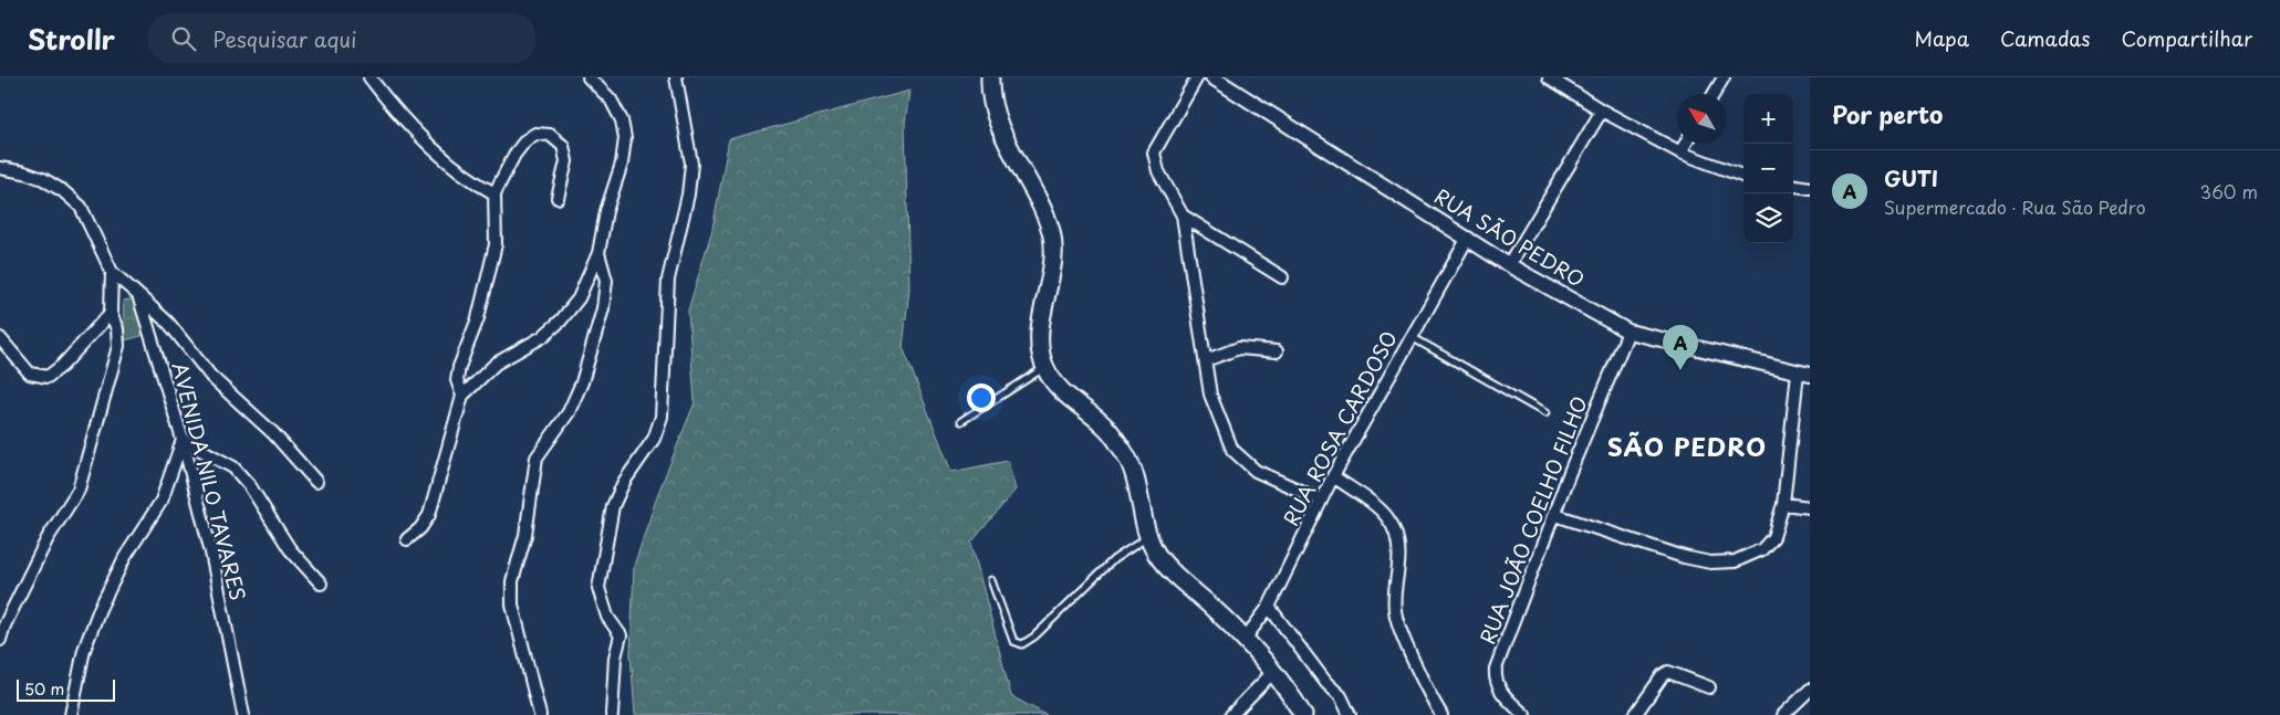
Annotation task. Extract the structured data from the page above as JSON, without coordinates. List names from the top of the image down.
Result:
{
  "streets": {
    "street": [
      "RUA SÃO PEDRO",
      "RUA ROSA CARDOSO",
      "AVENIDA NILO TAVARES",
      "RUA JOÃO COELHO FILHO"
    ]
  },
  "crossings": [
    ["RUA SÃO PEDRO", "RUA ROSA CARDOSO"],
    ["RUA SÃO PEDRO", "RUA JOÃO COELHO FILHO"]
  ],
  "districts": ["SÃO PEDRO"],
  "scale_bar": "50 m",
  "north": "top left",
  "page": {
    "header": "Strollr",
    "search": "Pesquisar aqui",
    "nav": ["Mapa", "Camadas", "Compartilhar"],
    "heading": "Por perto",
    "map_buttons": ["+", "−"],
    "list": [
      {
        "mark": "A",
        "name": "GUTI",
        "note": "Supermercado · Rua São Pedro",
        "value": "360 m"
      }
    ],
    "pins": "A",
    "scale": "50 m"
  }
}
